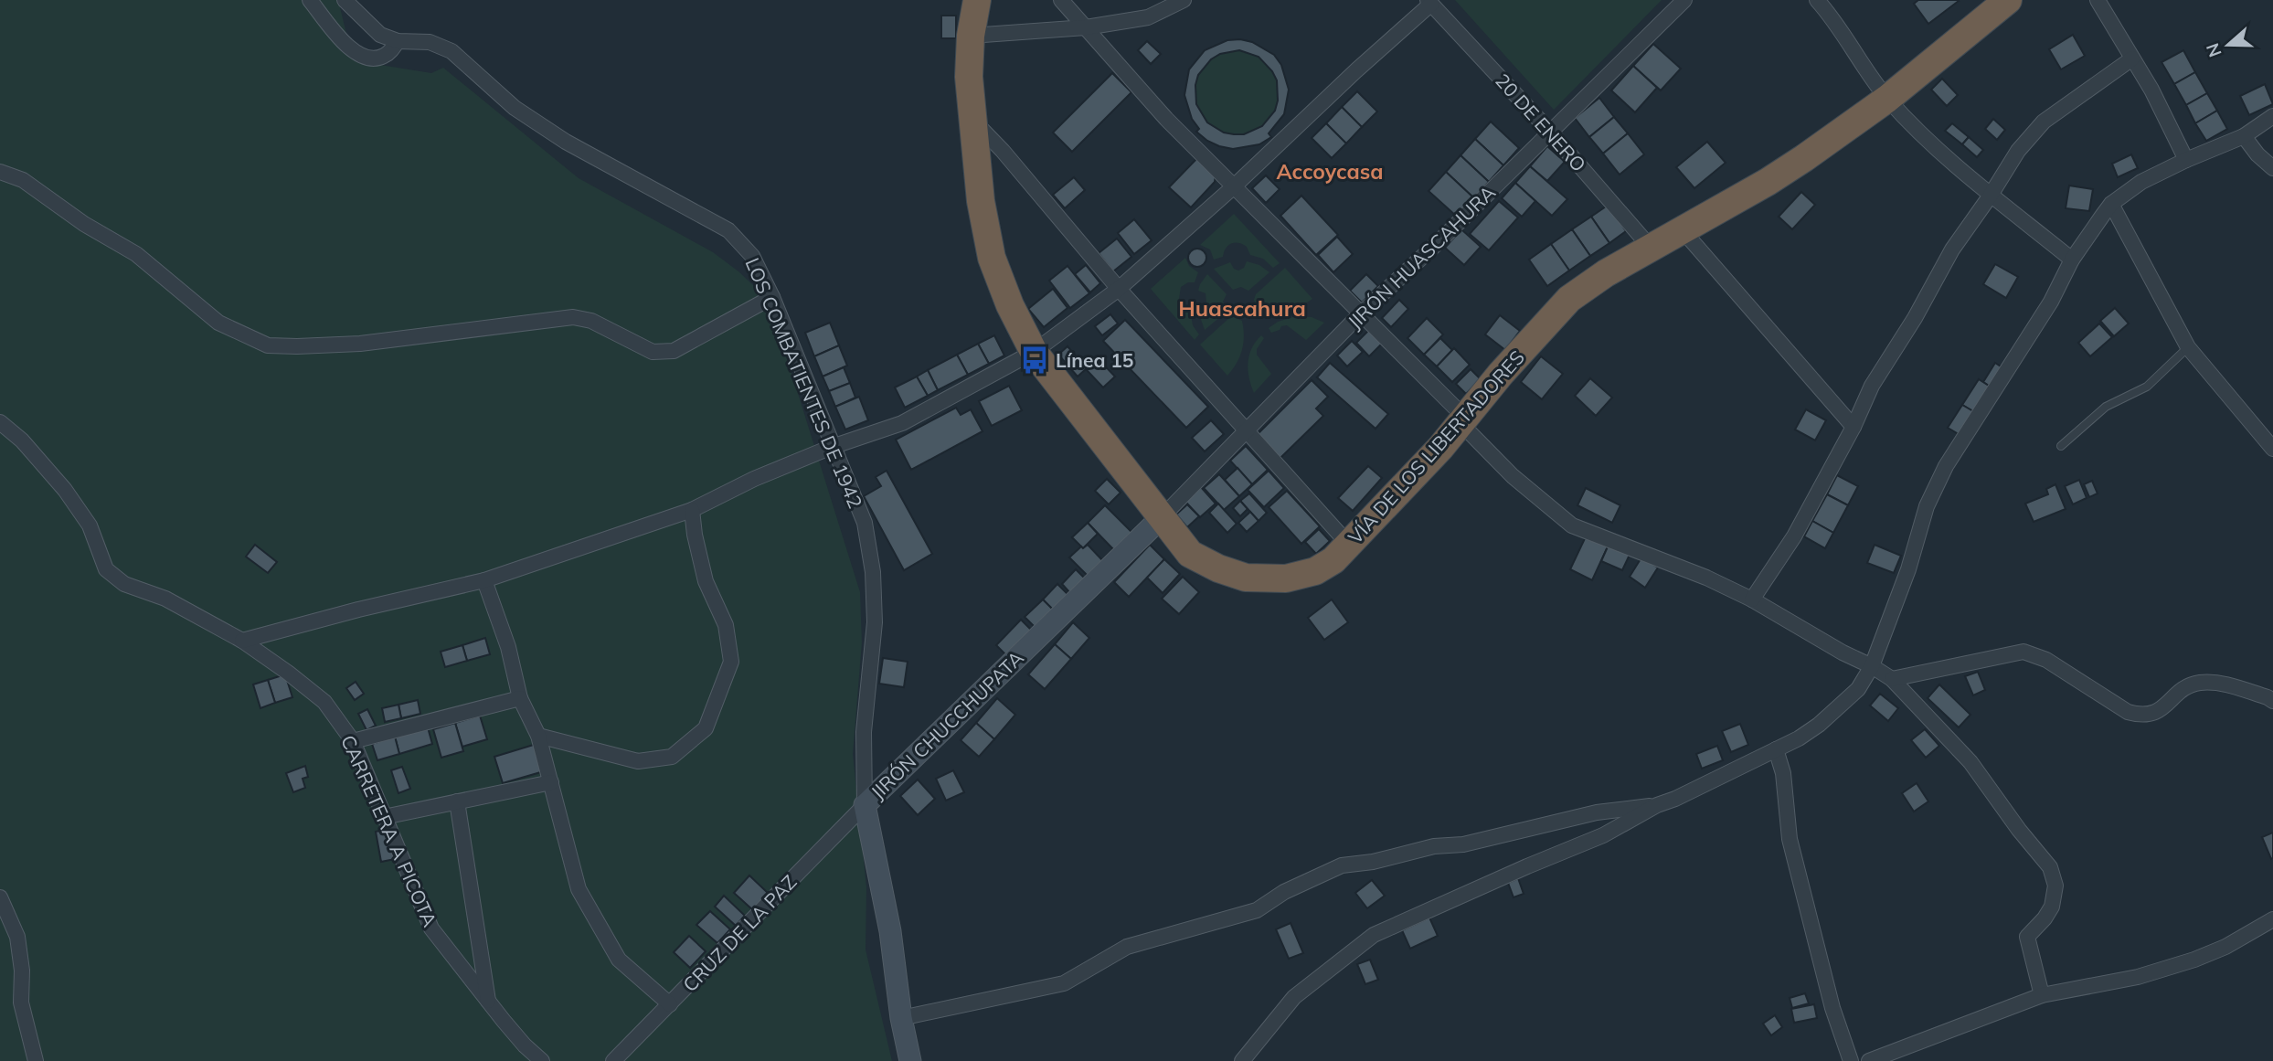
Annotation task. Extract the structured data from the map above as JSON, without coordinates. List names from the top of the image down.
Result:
{
  "streets": {
    "highway": ["VÍA DE LOS LIBERTADORES"],
    "street": [
      "20 DE ENERO",
      "JIRÓN HUASCAHURA",
      "LOS COMBATIENTES DE 1942",
      "JIRÓN CHUCCHUPATA",
      "CARRETERA A PICOTA",
      "CRUZ DE LA PAZ"
    ]
  },
  "crossings": [
    ["20 DE ENERO", "JIRÓN HUASCAHURA"],
    ["20 DE ENERO", "VÍA DE LOS LIBERTADORES"],
    ["JIRÓN HUASCAHURA", "VÍA DE LOS LIBERTADORES"],
    ["JIRÓN HUASCAHURA", "JIRÓN CHUCCHUPATA"],
    ["LOS COMBATIENTES DE 1942", "JIRÓN CHUCCHUPATA"],
    ["LOS COMBATIENTES DE 1942", "CRUZ DE LA PAZ"],
    ["VÍA DE LOS LIBERTADORES", "JIRÓN CHUCCHUPATA"],
    ["JIRÓN CHUCCHUPATA", "CRUZ DE LA PAZ"]
  ],
  "districts": ["Accoycasa", "Huascahura"],
  "places": {
    "bus stop": ["Línea 15"]
  },
  "north": "left"
}
